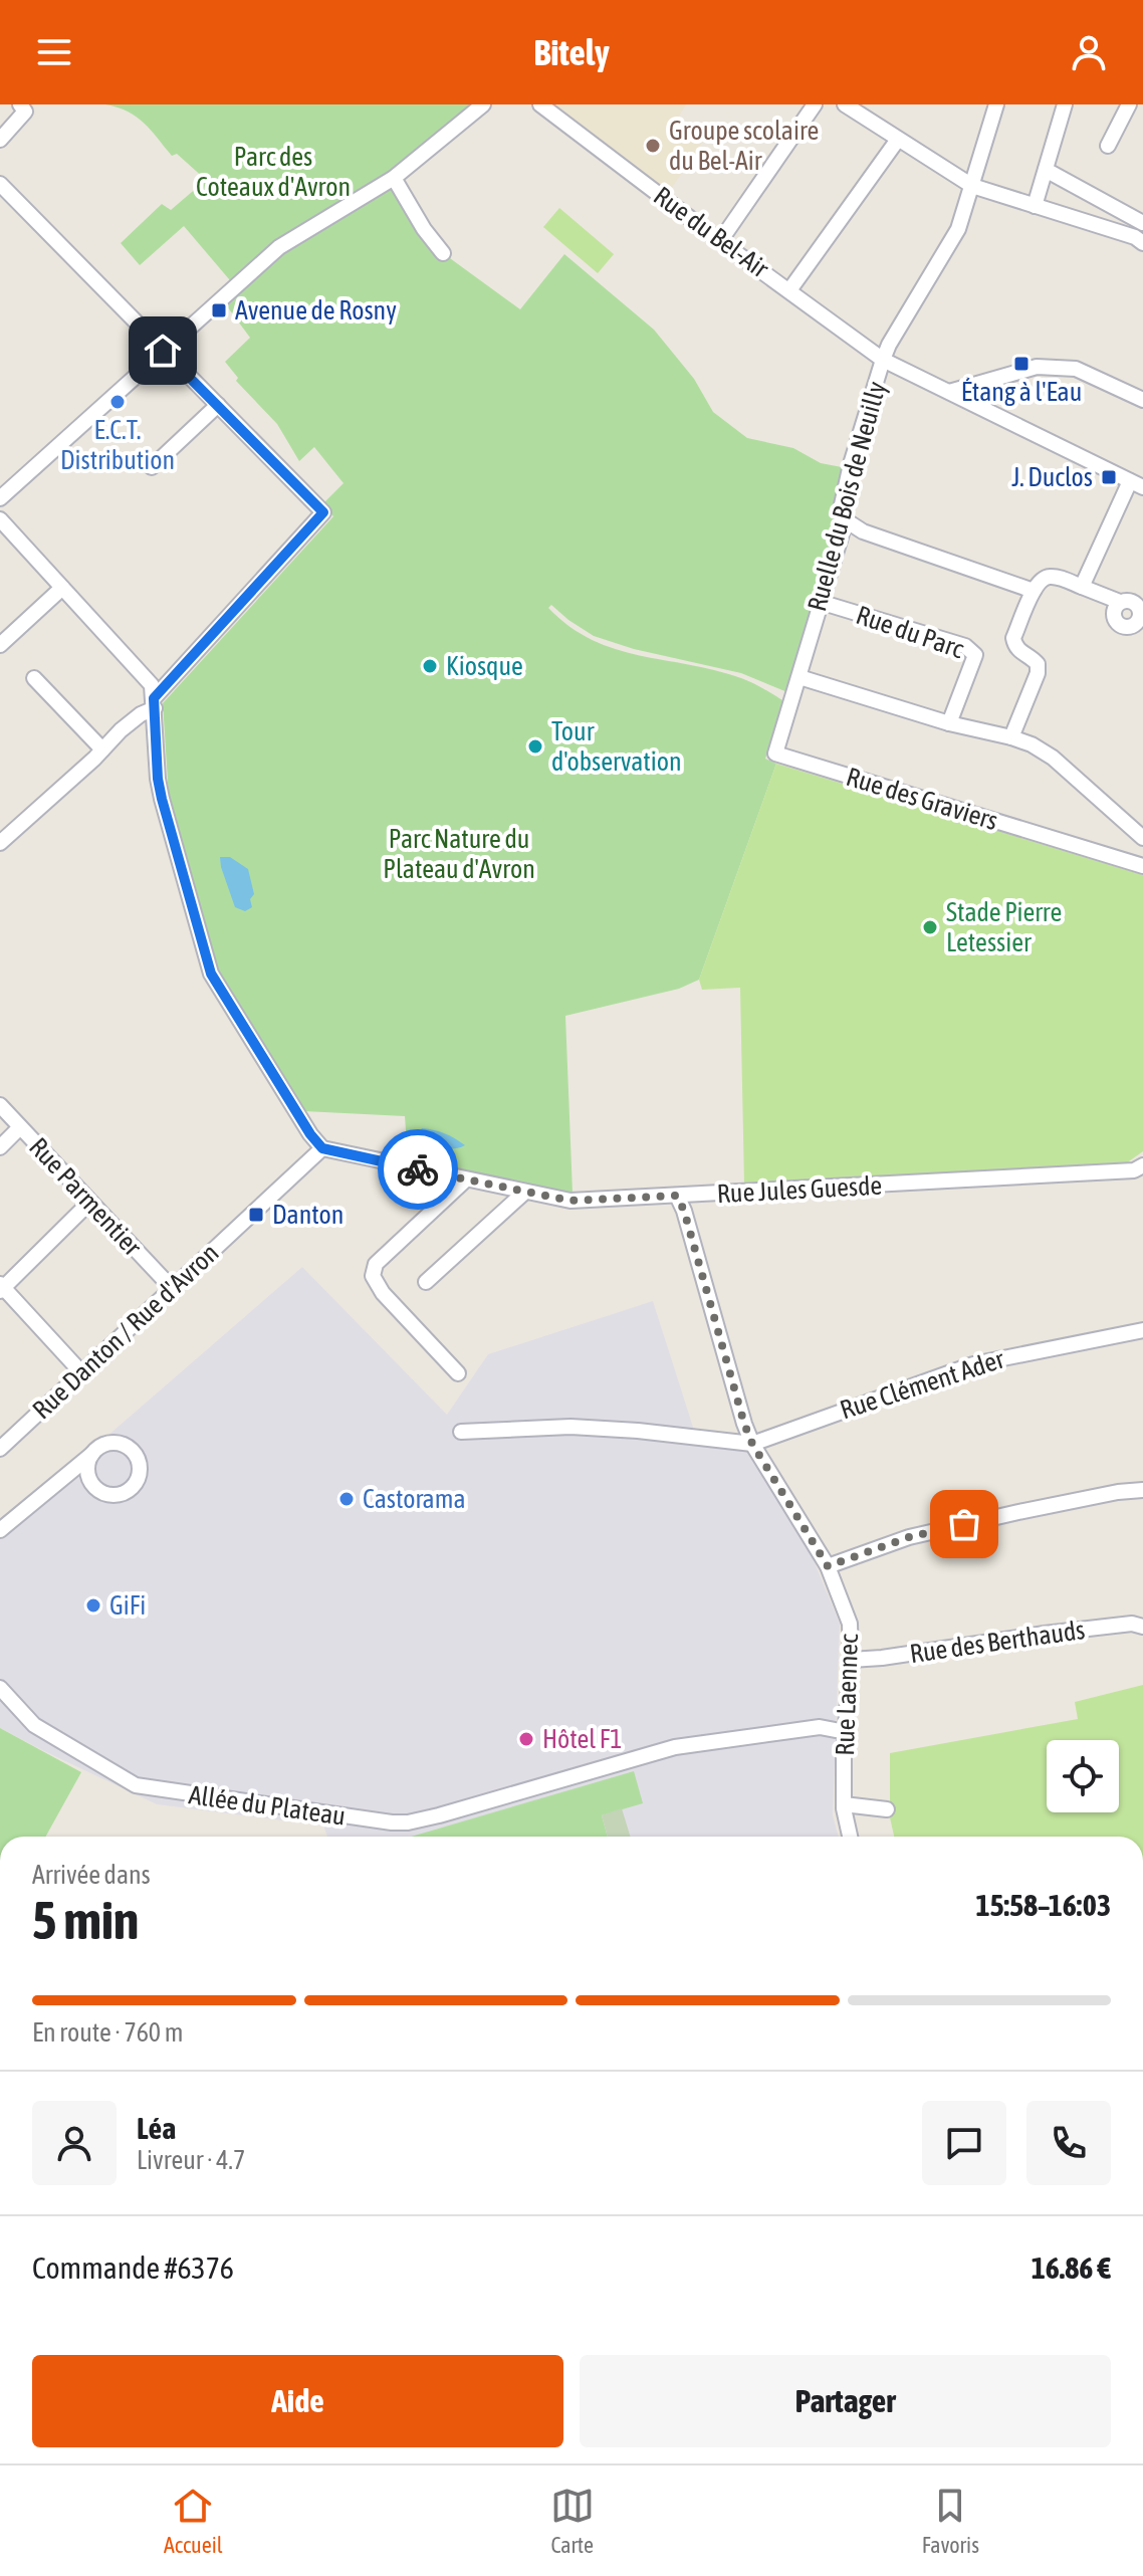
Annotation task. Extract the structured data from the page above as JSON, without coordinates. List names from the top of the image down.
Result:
{
  "streets": {
    "street": [
      "Rue du Bel-Air",
      "Ruelle du Bois de Neuilly",
      "Rue du Parc",
      "Rue des Graviers",
      "Rue Jules Guesde",
      "Rue Parmentier",
      "Rue Danton / Rue d'Avron",
      "Rue Clément Ader",
      "Rue des Berthauds",
      "Rue Laennec",
      "Allée du Plateau"
    ]
  },
  "crossings": [
    ["Rue du Bel-Air", "Ruelle du Bois de Neuilly"],
    ["Ruelle du Bois de Neuilly", "Rue du Parc"],
    ["Ruelle du Bois de Neuilly", "Rue des Graviers"],
    ["Rue Jules Guesde", "Rue Danton / Rue d'Avron"],
    ["Rue Jules Guesde", "Rue Laennec"],
    ["Rue Parmentier", "Rue Danton / Rue d'Avron"],
    ["Rue Clément Ader", "Rue Laennec"],
    ["Rue des Berthauds", "Rue Laennec"],
    ["Rue Laennec", "Allée du Plateau"]
  ],
  "parks": ["Parc des Coteaux d'Avron", "Parc Nature du Plateau d'Avron"],
  "places": {
    "other": [
      "Groupe scolaire du Bel-Air",
      "E.C.T. Distribution",
      "Kiosque",
      "Tour d'observation",
      "Stade Pierre Letessier",
      "Castorama",
      "GiFi",
      "Hôtel F1"
    ],
    "transit": [
      "Avenue de Rosny",
      "Étang à l'Eau",
      "J. Duclos",
      "Danton"
    ]
  },
  "page": {
    "header": "Bitely",
    "heading": ["5 min", "Arrivée dans", "15:58–16:03"],
    "panel": [
      "Léa",
      "Livreur · 4.7",
      "Commande #6376",
      "16.86 €"
    ],
    "bar": "En route · 760 m",
    "buttons": ["Aide", "Partager"],
    "tabs": ["Accueil", "Carte", "Favoris"]
  }
}
